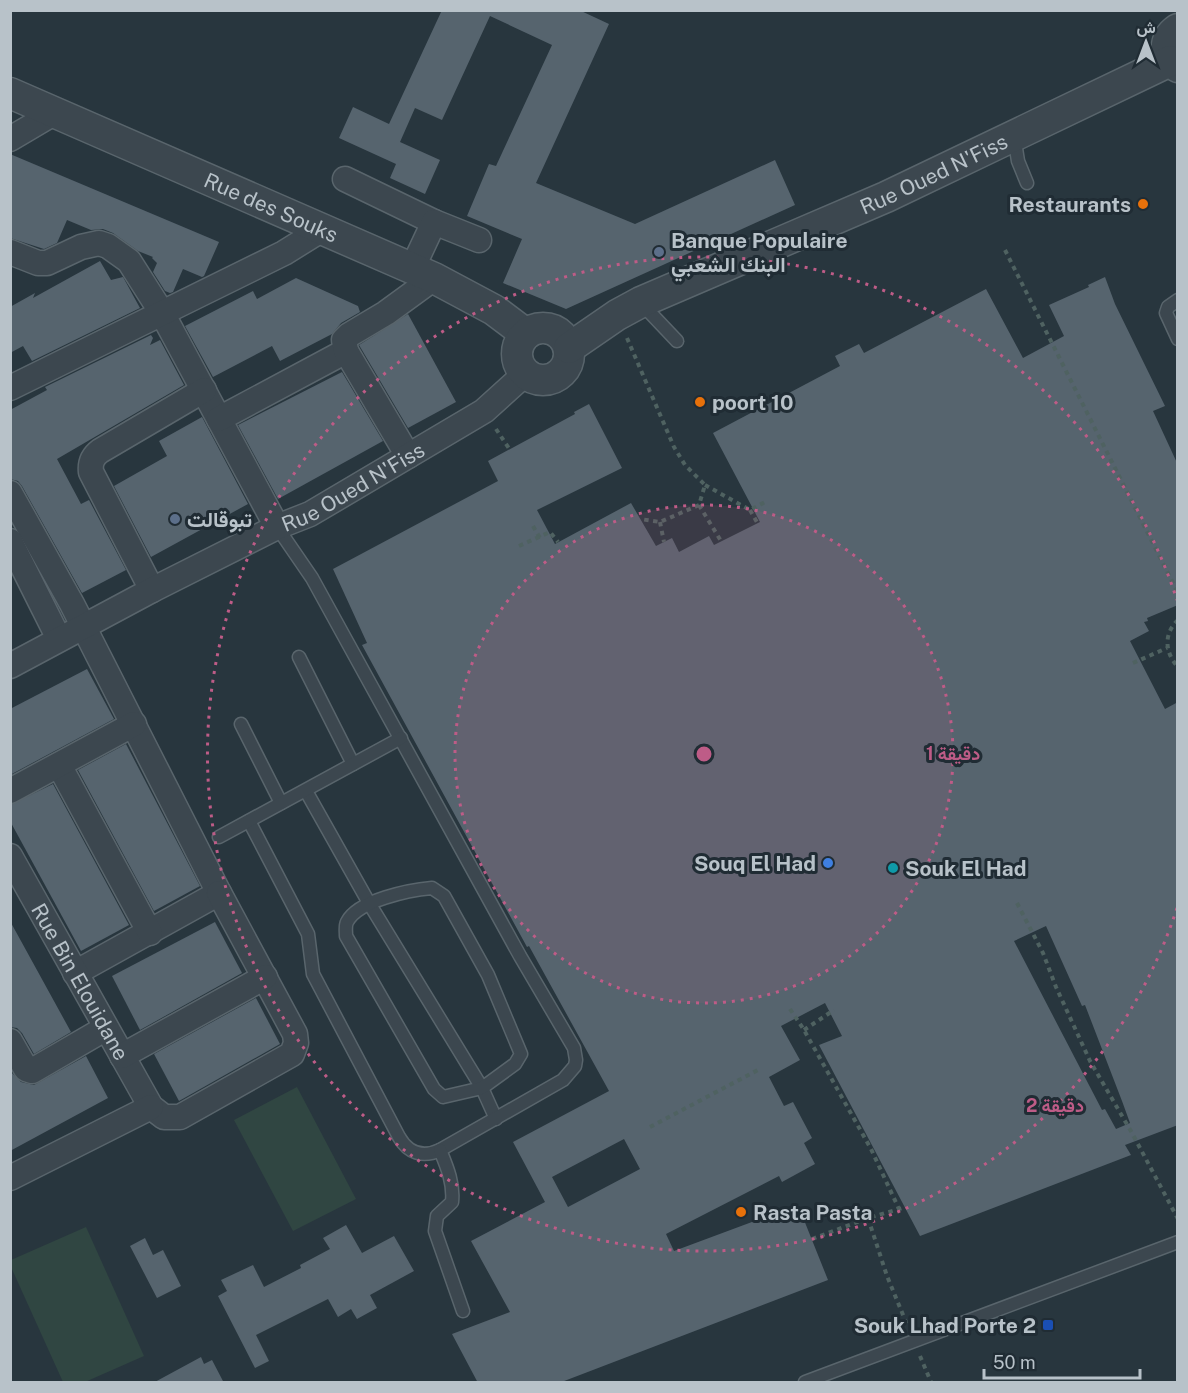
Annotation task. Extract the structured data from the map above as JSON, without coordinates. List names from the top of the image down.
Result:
{
  "streets": {
    "street": ["Rue Oued N'Fiss", "Rue des Souks", "Rue Bin Elouidane"]
  },
  "crossings": [
    ["Rue Oued N'Fiss", "Rue des Souks"]
  ],
  "places": {
    "other": [
      "Restaurants",
      "Banque Populaire البنك الشعبي",
      "poort 10",
      "تبوقالت",
      "Souq El Had",
      "Souk El Had",
      "Rasta Pasta"
    ],
    "transit": ["Souk Lhad Porte 2"]
  },
  "scale_bar": "50 m",
  "north": "top",
  "rings": ["1 دقيقة", "2 دقيقة"]
}
